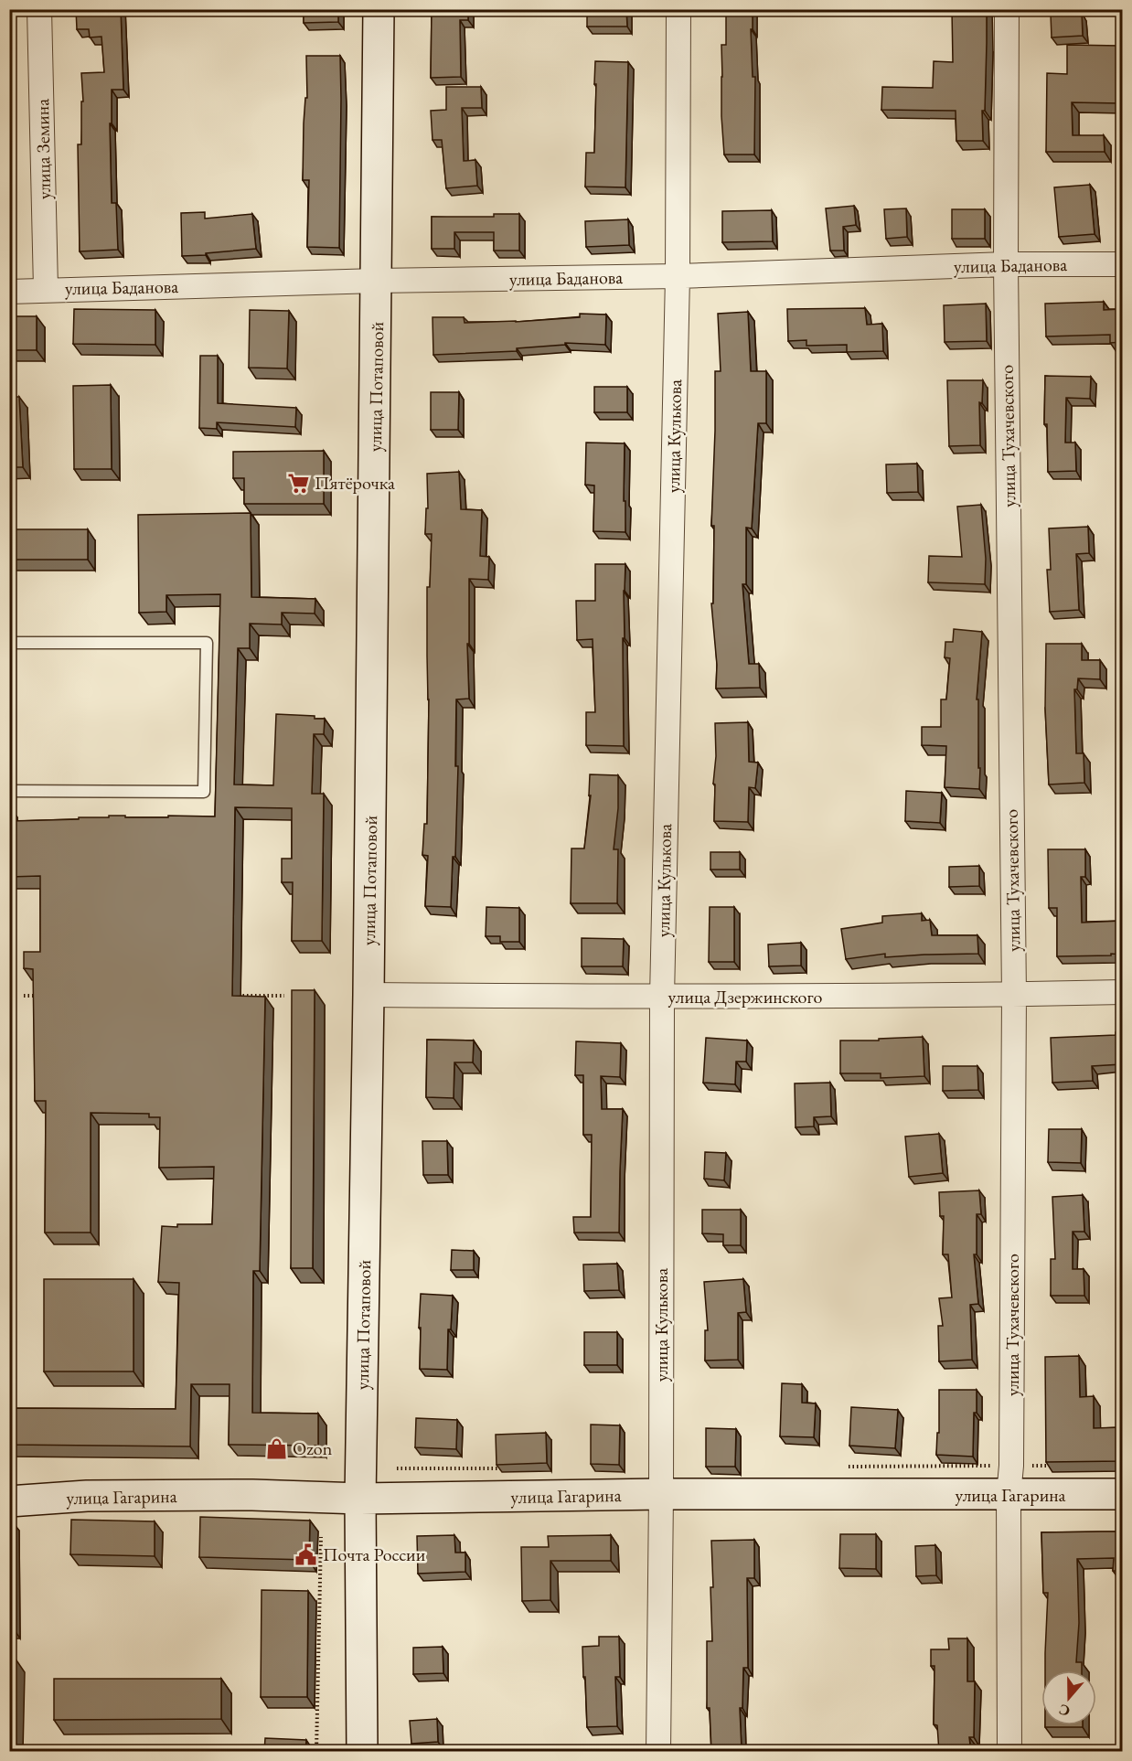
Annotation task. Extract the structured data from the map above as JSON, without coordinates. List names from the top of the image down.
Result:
{
  "streets": {
    "main road": ["улица Потаповой", "улица Гагарина"],
    "street": [
      "улица Земина",
      "улица Баданова",
      "улица Кулькова",
      "улица Тухачевского",
      "улица Дзержинского"
    ]
  },
  "crossings": [
    ["улица Земина", "улица Баданова"],
    ["улица Баданова", "улица Потаповой"],
    ["улица Баданова", "улица Кулькова"],
    ["улица Баданова", "улица Тухачевского"],
    ["улица Потаповой", "улица Дзержинского"],
    ["улица Потаповой", "улица Гагарина"],
    ["улица Кулькова", "улица Дзержинского"],
    ["улица Кулькова", "улица Гагарина"],
    ["улица Тухачевского", "улица Дзержинского"],
    ["улица Тухачевского", "улица Гагарина"]
  ],
  "places": {
    "supermarket": ["Пятёрочка"],
    "shop": ["Ozon"],
    "public building": ["Почта России"]
  },
  "north": "bottom"
}
